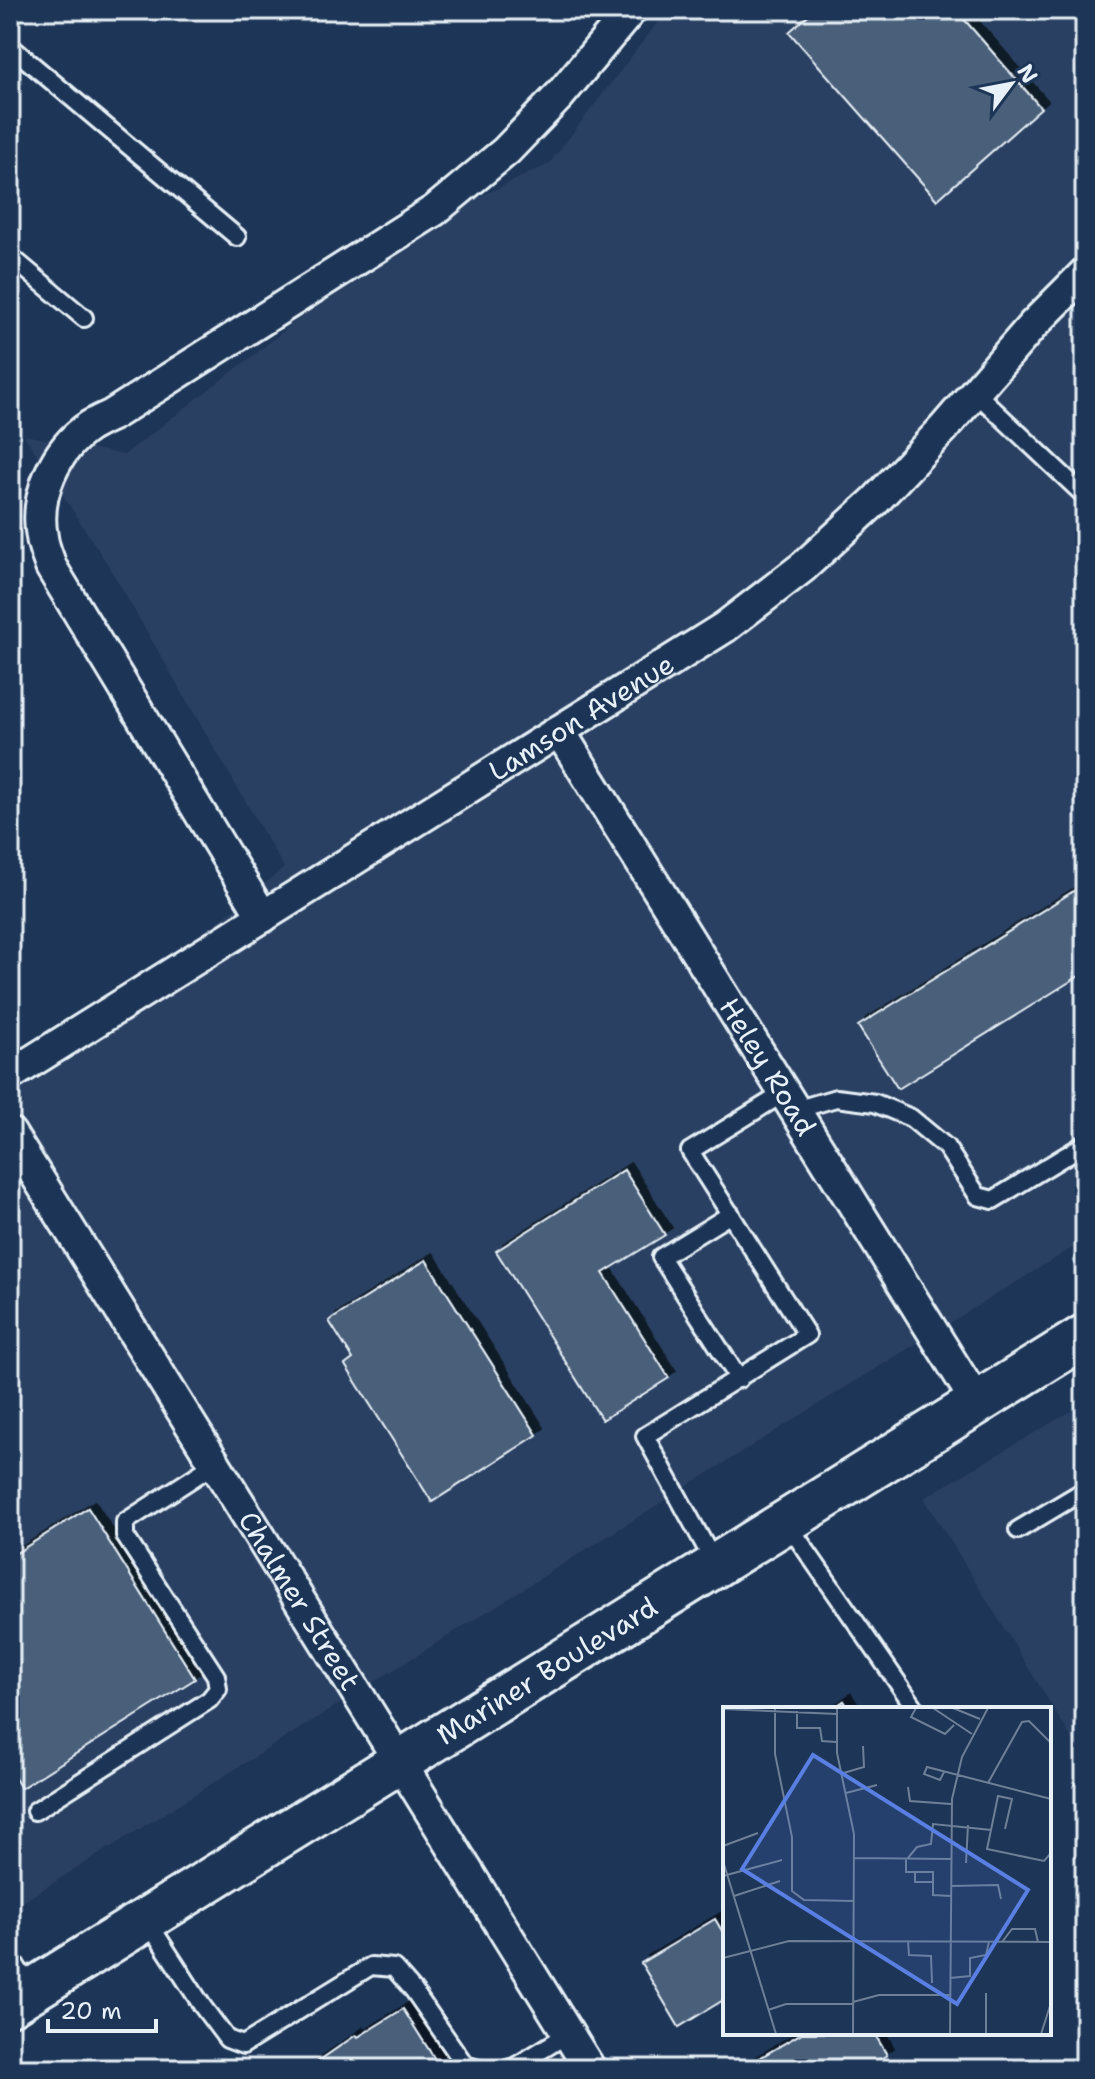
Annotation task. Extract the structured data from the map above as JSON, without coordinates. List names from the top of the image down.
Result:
{
  "streets": {
    "main road": ["Mariner Boulevard"],
    "street": ["Lamson Avenue", "Heley Road", "Chalmer Street"]
  },
  "crossings": [
    ["Lamson Avenue", "Heley Road"],
    ["Heley Road", "Mariner Boulevard"],
    ["Chalmer Street", "Mariner Boulevard"]
  ],
  "scale_bar": "20 m",
  "north": "top right"
}
